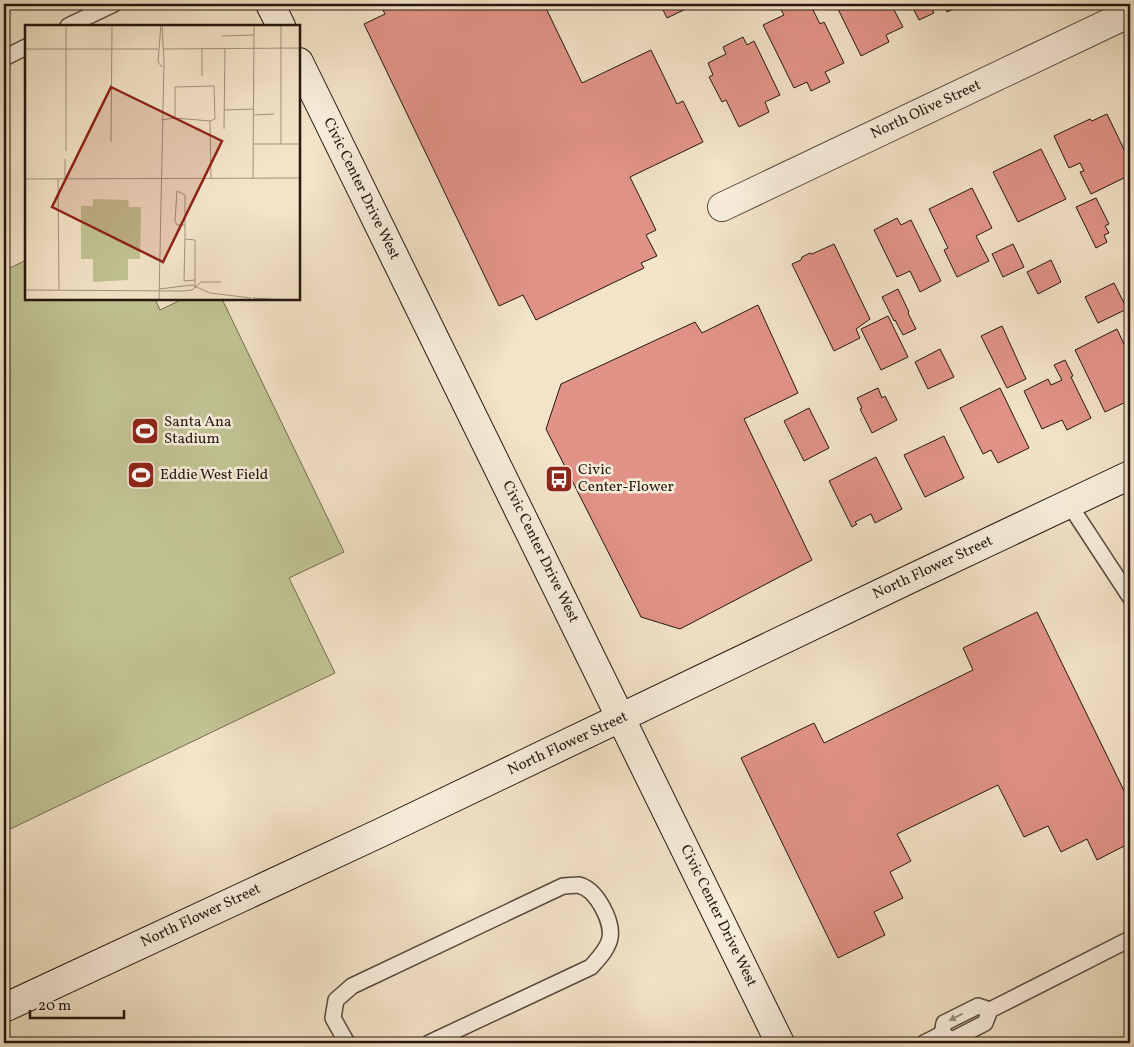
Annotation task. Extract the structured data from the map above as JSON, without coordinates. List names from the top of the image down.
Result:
{
  "streets": {
    "main road": ["North Olive Street", "Civic Center Drive West", "North Flower Street"]
  },
  "crossings": [
    ["Civic Center Drive West", "North Flower Street"]
  ],
  "places": {
    "sports": ["Santa Ana Stadium", "Eddie West Field"],
    "bus stop": ["Civic Center-Flower"]
  },
  "scale_bar": "20 m"
}
